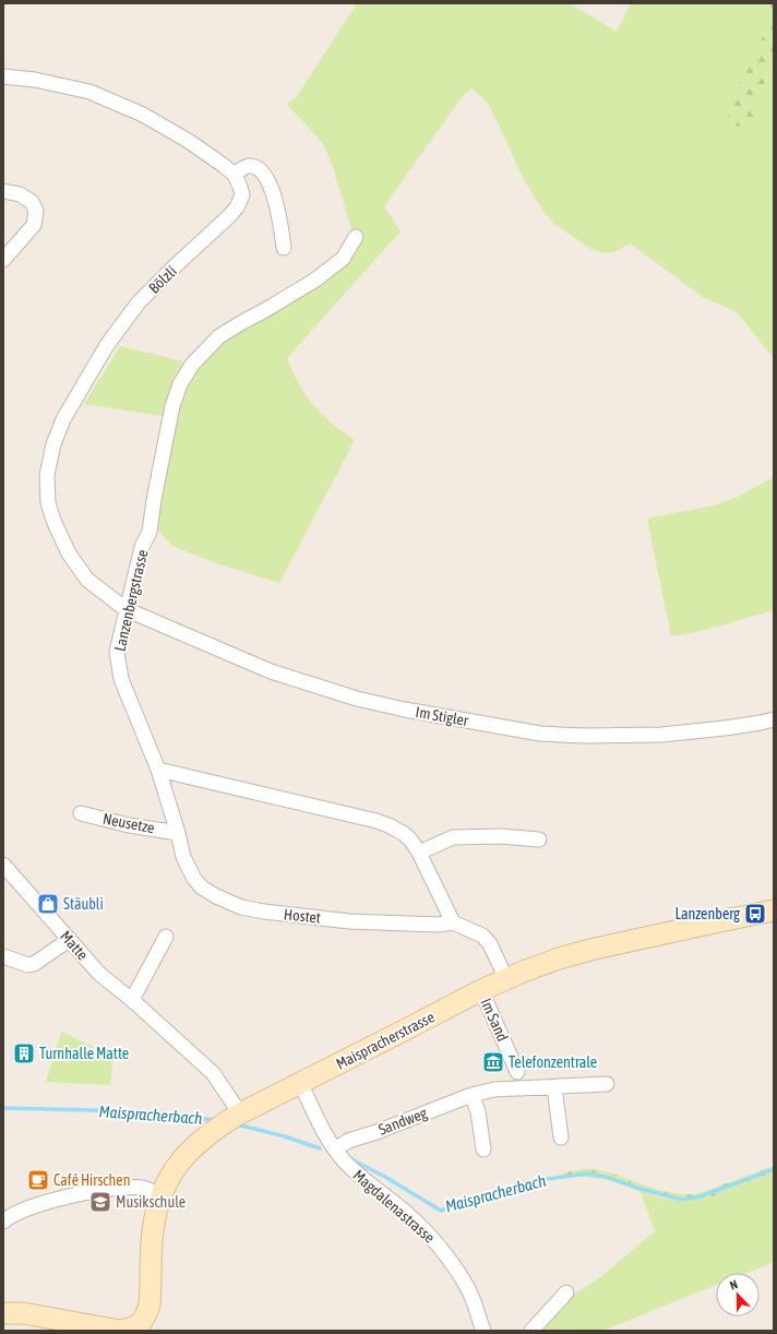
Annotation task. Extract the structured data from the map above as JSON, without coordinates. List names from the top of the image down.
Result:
{
  "streets": {
    "main road": ["Maispracherstrasse"],
    "street": [
      "Bölzli",
      "Lanzenbergstrasse",
      "Im Stigler",
      "Neusetze",
      "Hostet",
      "Matte",
      "Im Sand",
      "Sandweg",
      "Magdalenastrasse"
    ]
  },
  "crossings": [
    ["Bölzli", "Lanzenbergstrasse"],
    ["Bölzli", "Im Stigler"],
    ["Lanzenbergstrasse", "Im Stigler"],
    ["Lanzenbergstrasse", "Hostet"],
    ["Neusetze", "Hostet"],
    ["Hostet", "Maispracherstrasse"],
    ["Matte", "Maispracherstrasse"],
    ["Im Sand", "Maispracherstrasse"],
    ["Maispracherstrasse", "Magdalenastrasse"],
    ["Sandweg", "Magdalenastrasse"]
  ],
  "water": ["Maispracherbach"],
  "places": {
    "shop": ["Stäubli"],
    "bus stop": ["Lanzenberg"],
    "building": ["Turnhalle Matte"],
    "museum": ["Telefonzentrale"],
    "cafe": ["Café Hirschen"],
    "school or university": ["Musikschule"]
  },
  "north": "top"
}
